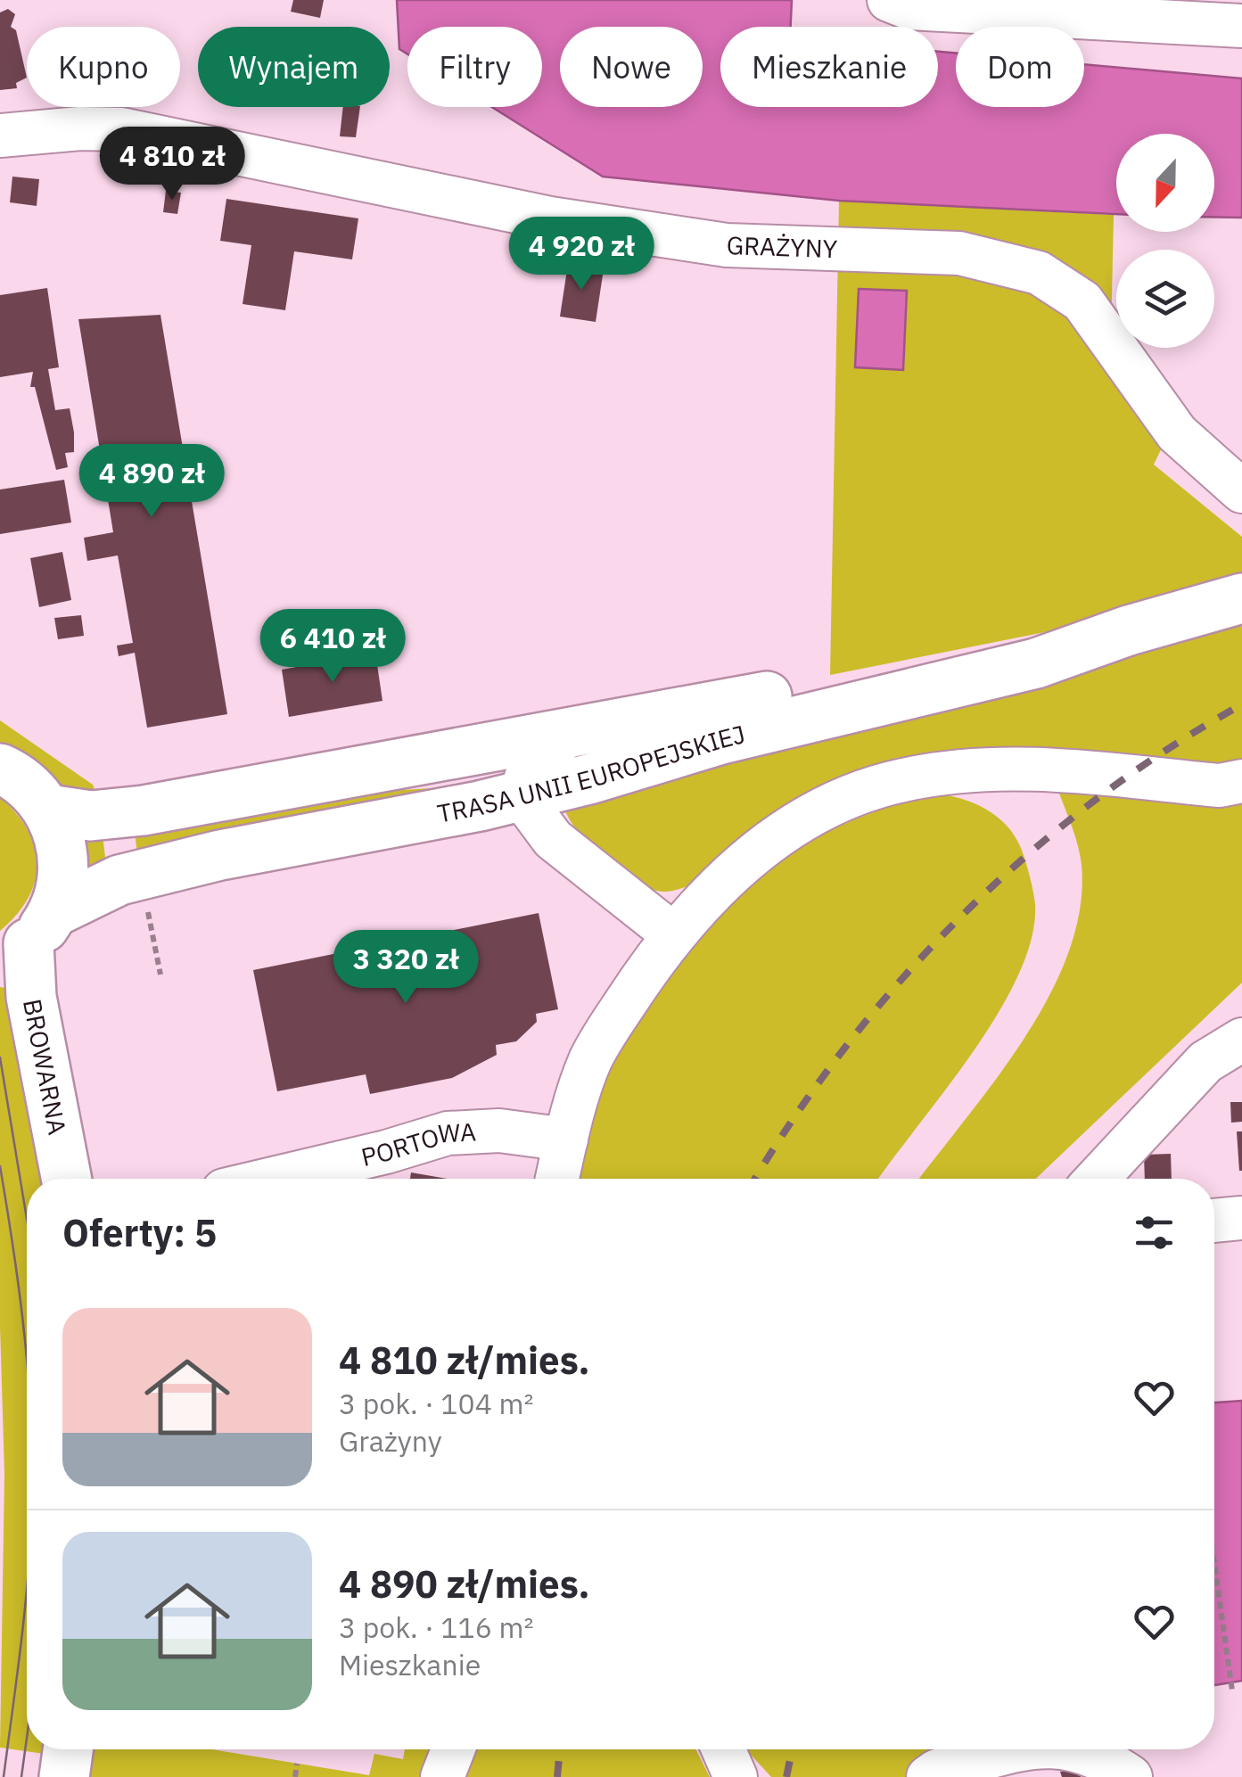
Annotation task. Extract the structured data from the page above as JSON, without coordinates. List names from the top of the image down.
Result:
{
  "streets": {
    "main road": ["TRASA UNII EUROPEJSKIEJ", "BROWARNA"],
    "street": ["GRAŻYNY", "PORTOWA"]
  },
  "crossings": [
    ["TRASA UNII EUROPEJSKIEJ", "BROWARNA"]
  ],
  "north": "bottom",
  "page": {
    "chip": [
      "Kupno",
      "Wynajem",
      "Filtry",
      "Nowe",
      "Mieszkanie",
      "Dom"
    ],
    "price": [
      "4 810 zł",
      "4 920 zł",
      "4 890 zł",
      "6 410 zł",
      "3 320 zł"
    ],
    "heading": "Oferty: 5",
    "list": [
      {
        "name": "4 810 zł/mies.",
        "note": "3 pok. · 104 m² · Grażyny"
      },
      {
        "name": "4 890 zł/mies.",
        "note": "3 pok. · 116 m² · Mieszkanie"
      }
    ]
  }
}
